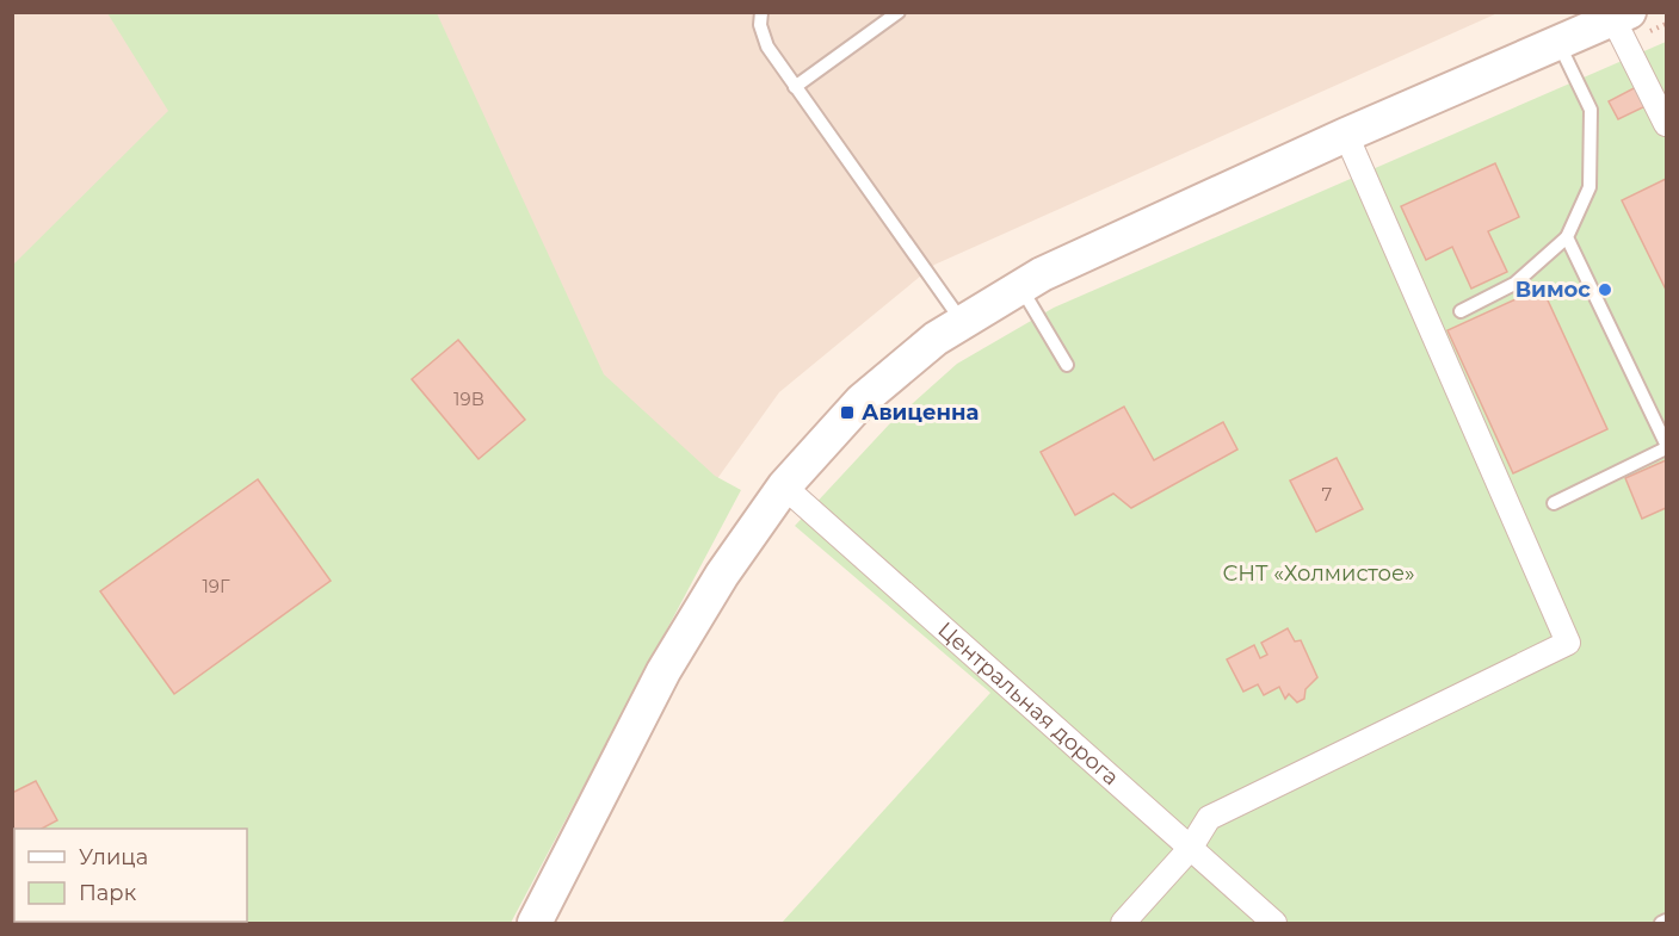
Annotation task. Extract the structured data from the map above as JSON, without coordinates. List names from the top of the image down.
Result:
{
  "streets": {
    "street": ["Центральная дорога"]
  },
  "parks": ["СНТ «Холмистое»"],
  "places": {
    "other": ["Вимос"],
    "transit": ["Авиценна"]
  },
  "house_numbers": ["19В", "7", "19Г"],
  "legend": ["Улица", "Парк"]
}
